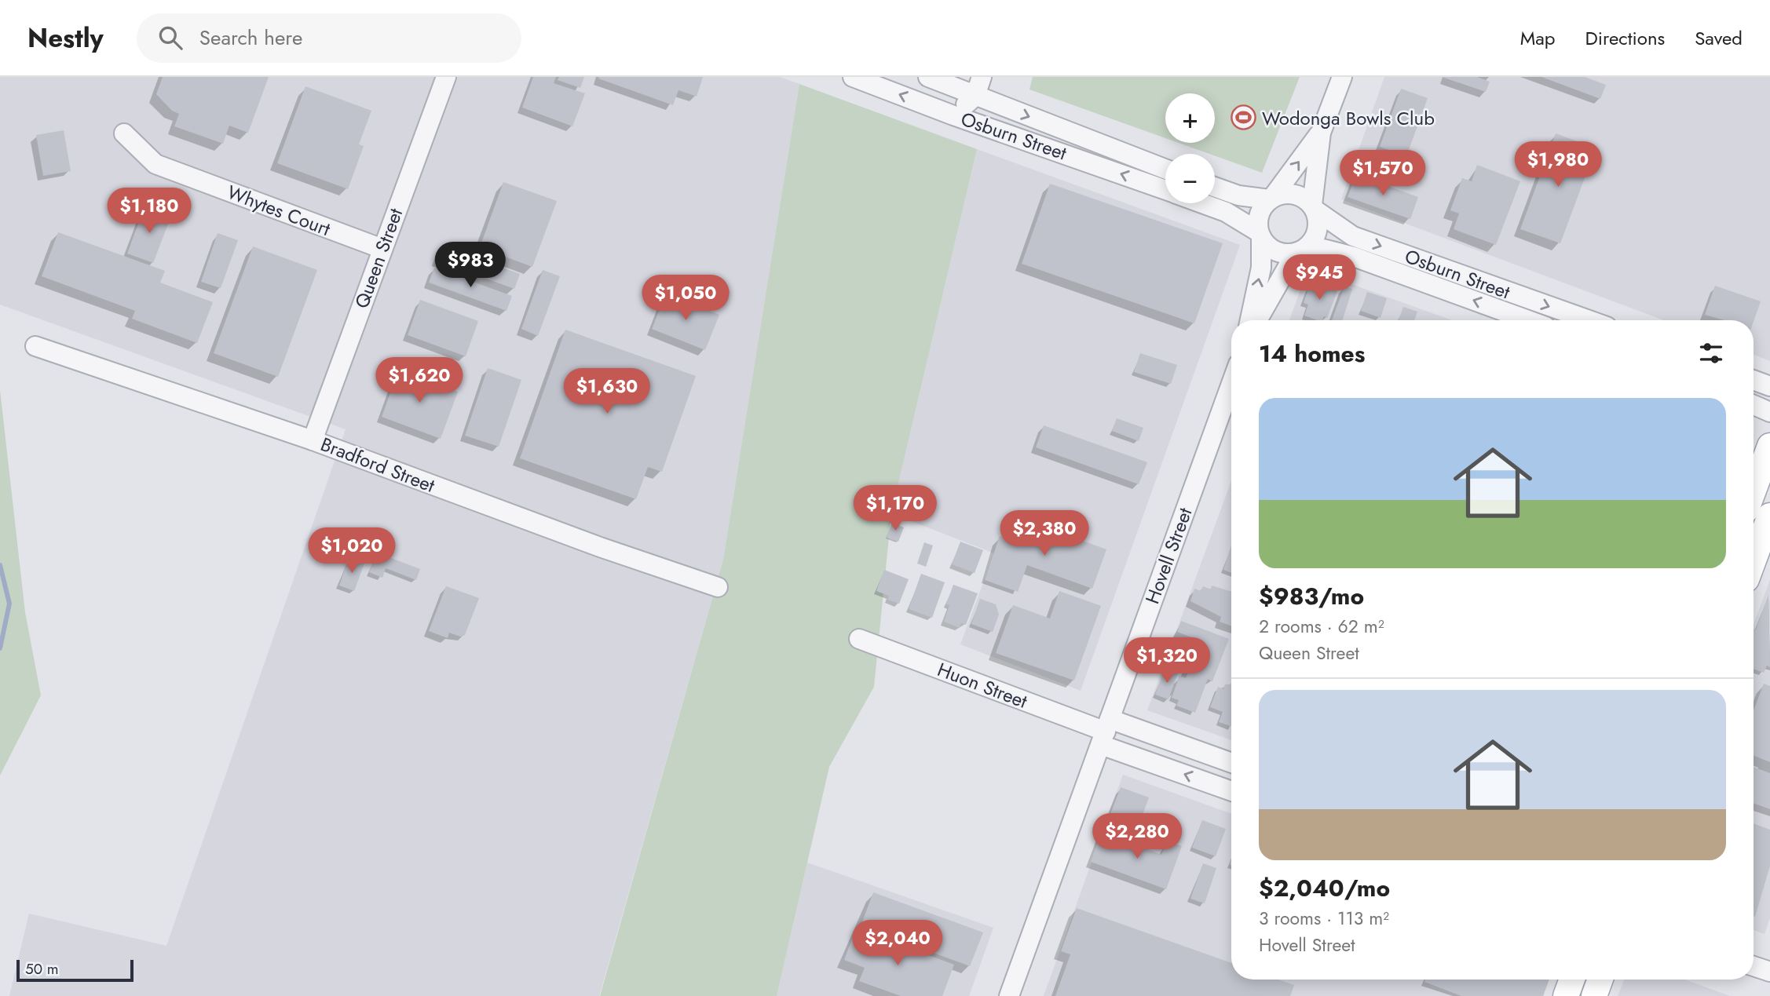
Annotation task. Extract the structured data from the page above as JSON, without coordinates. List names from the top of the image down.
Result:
{
  "streets": {
    "street": [
      "Osburn Street",
      "Whytes Court",
      "Queen Street",
      "Bradford Street",
      "Hovell Street",
      "Huon Street"
    ]
  },
  "crossings": [
    ["Whytes Court", "Queen Street"],
    ["Queen Street", "Bradford Street"],
    ["Hovell Street", "Huon Street"]
  ],
  "places": {
    "sports": ["Wodonga Bowls Club"]
  },
  "scale_bar": "50 m",
  "page": {
    "header": "Nestly",
    "search": "Search here",
    "nav": ["Map", "Directions", "Saved"],
    "map_buttons": ["+", "−"],
    "price": [
      "$1,980",
      "$1,570",
      "$1,180",
      "$983",
      "$945",
      "$1,050",
      "$1,620",
      "$1,630",
      "$1,170",
      "$2,380",
      "$1,020",
      "$1,320",
      "$2,280",
      "$2,040"
    ],
    "heading": "14 homes",
    "list": [
      {
        "name": "$983/mo",
        "note": "2 rooms · 62 m² · Queen Street"
      },
      {
        "name": "$2,040/mo",
        "note": "3 rooms · 113 m² · Hovell Street"
      }
    ],
    "scale": "50 m"
  }
}
